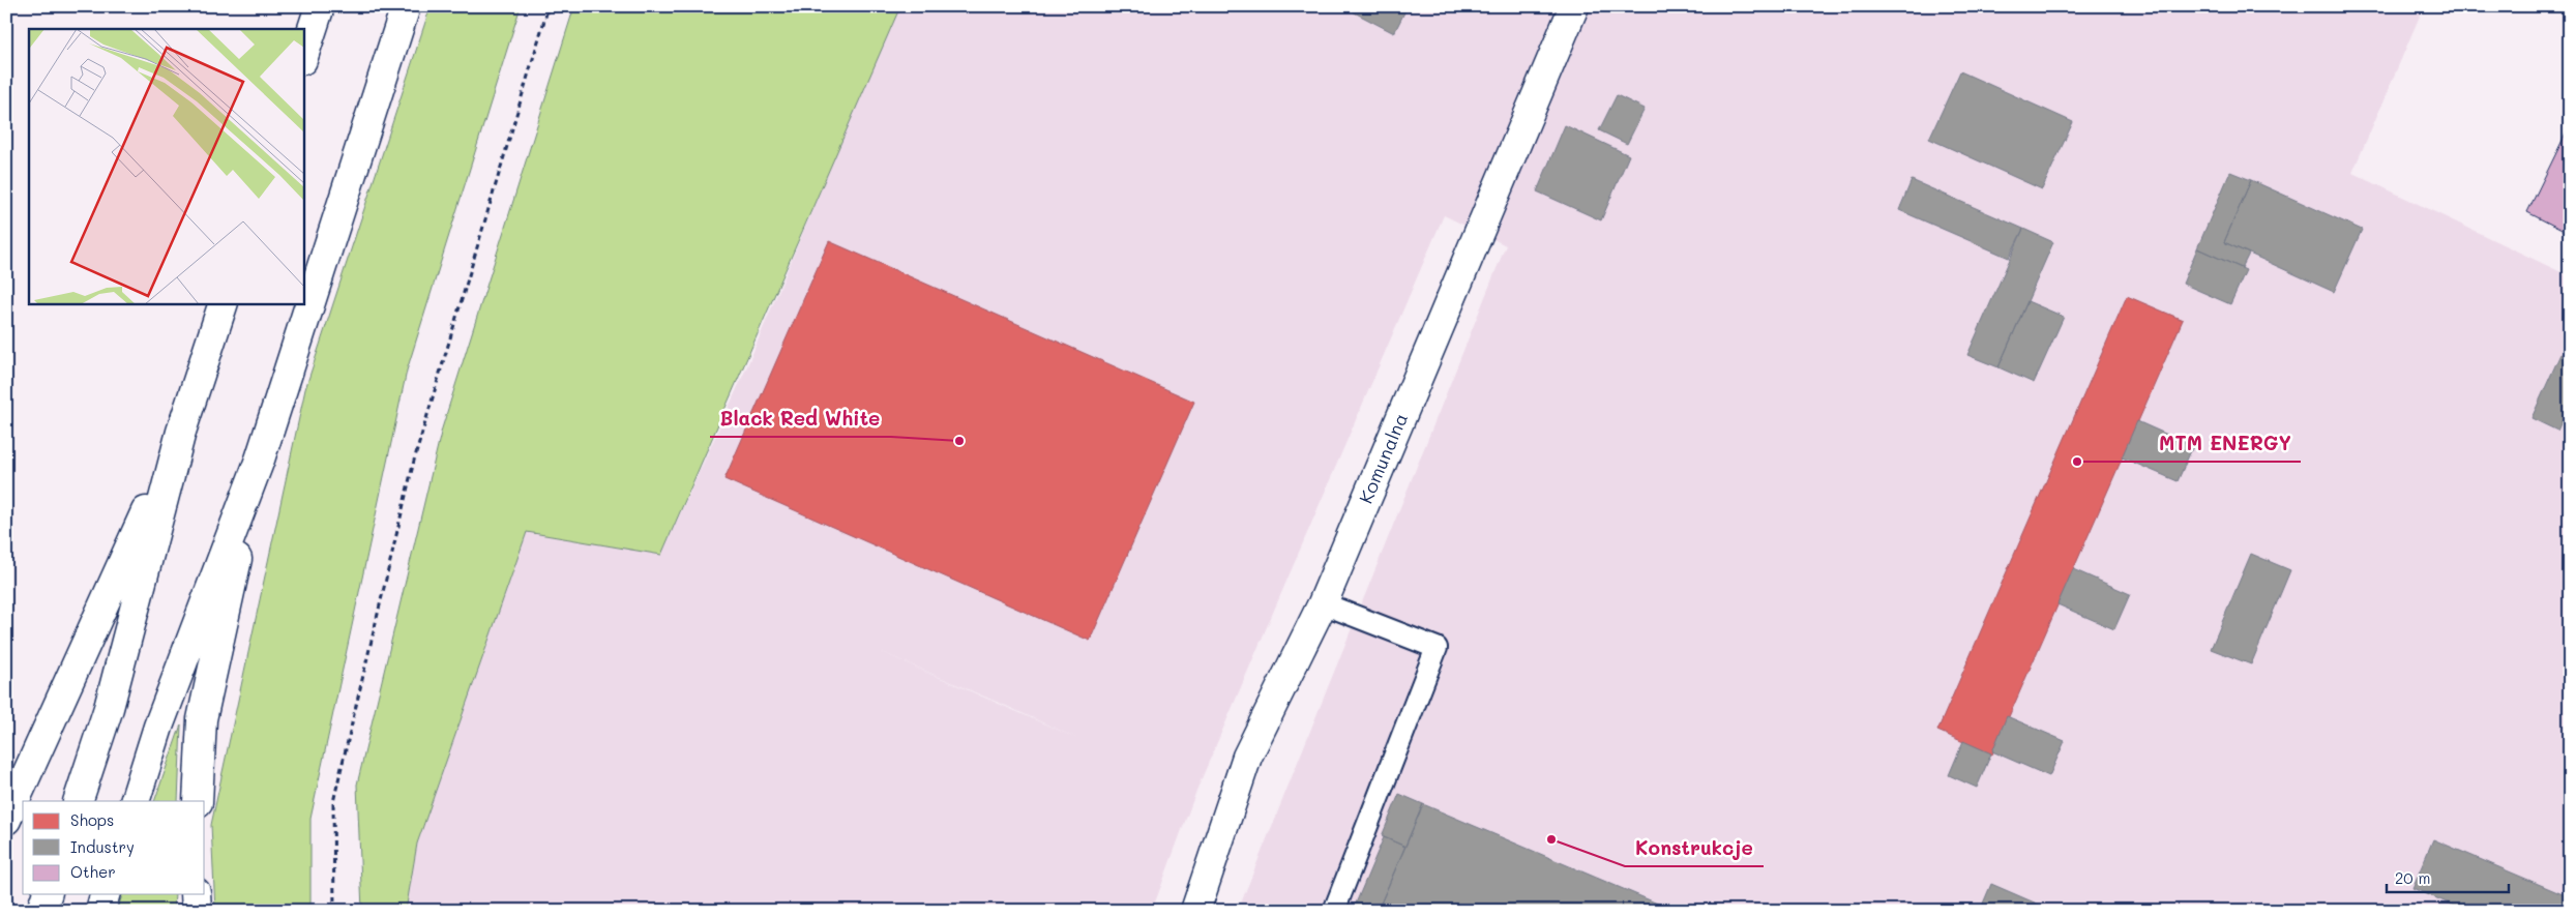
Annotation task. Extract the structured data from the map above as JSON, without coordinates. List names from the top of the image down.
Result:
{
  "streets": {
    "main road": ["Komunalna"]
  },
  "places": ["Black Red White", "MTM ENERGY", "Konstrukcje"],
  "legend": ["Shops", "Industry", "Other"],
  "scale_bar": "20 m"
}
